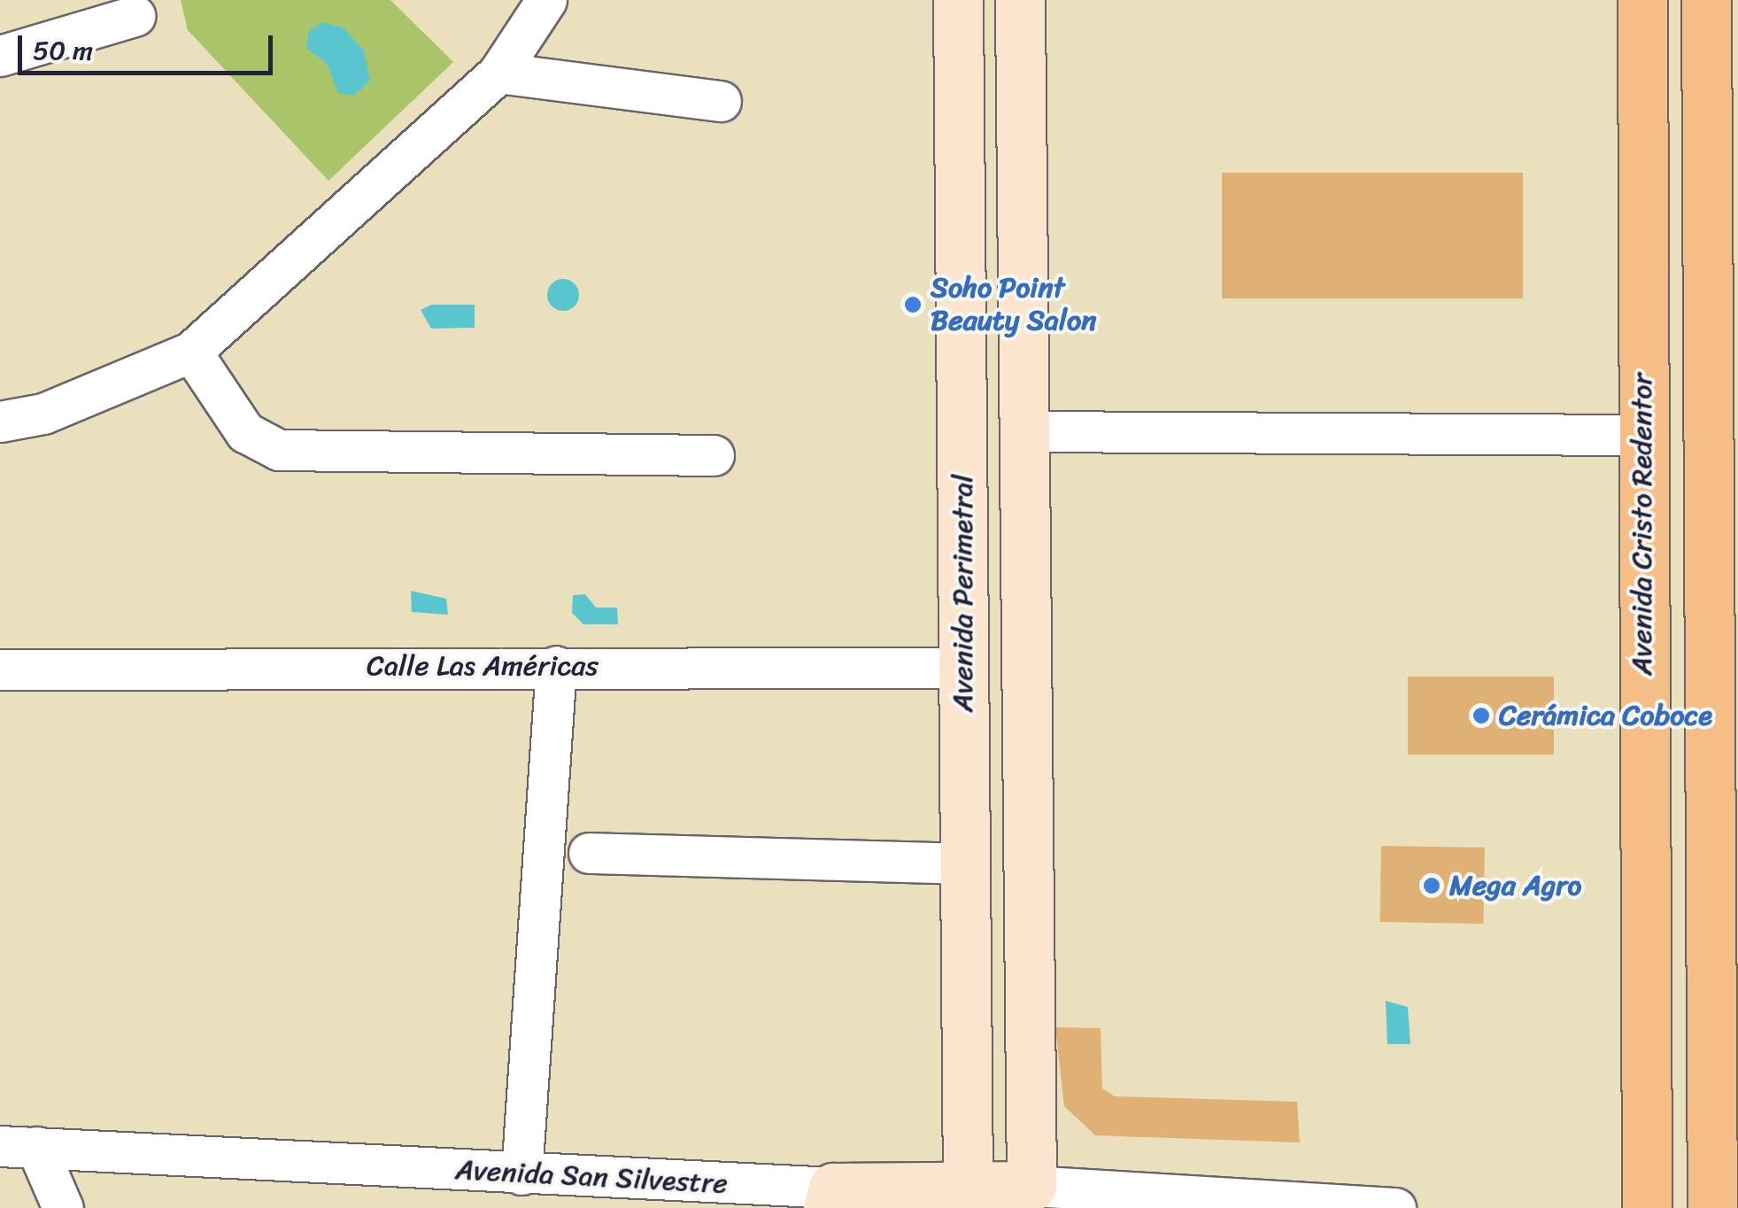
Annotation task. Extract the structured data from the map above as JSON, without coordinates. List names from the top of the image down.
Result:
{
  "streets": {
    "highway": ["Avenida Cristo Redentor"],
    "street": ["Avenida Perimetral", "Calle Las Américas", "Avenida San Silvestre"]
  },
  "crossings": [
    ["Avenida Perimetral", "Calle Las Américas"],
    ["Avenida Perimetral", "Avenida San Silvestre"]
  ],
  "places": ["Soho Point Beauty Salon", "Cerámica Coboce", "Mega Agro"],
  "scale_bar": "50 m"
}
